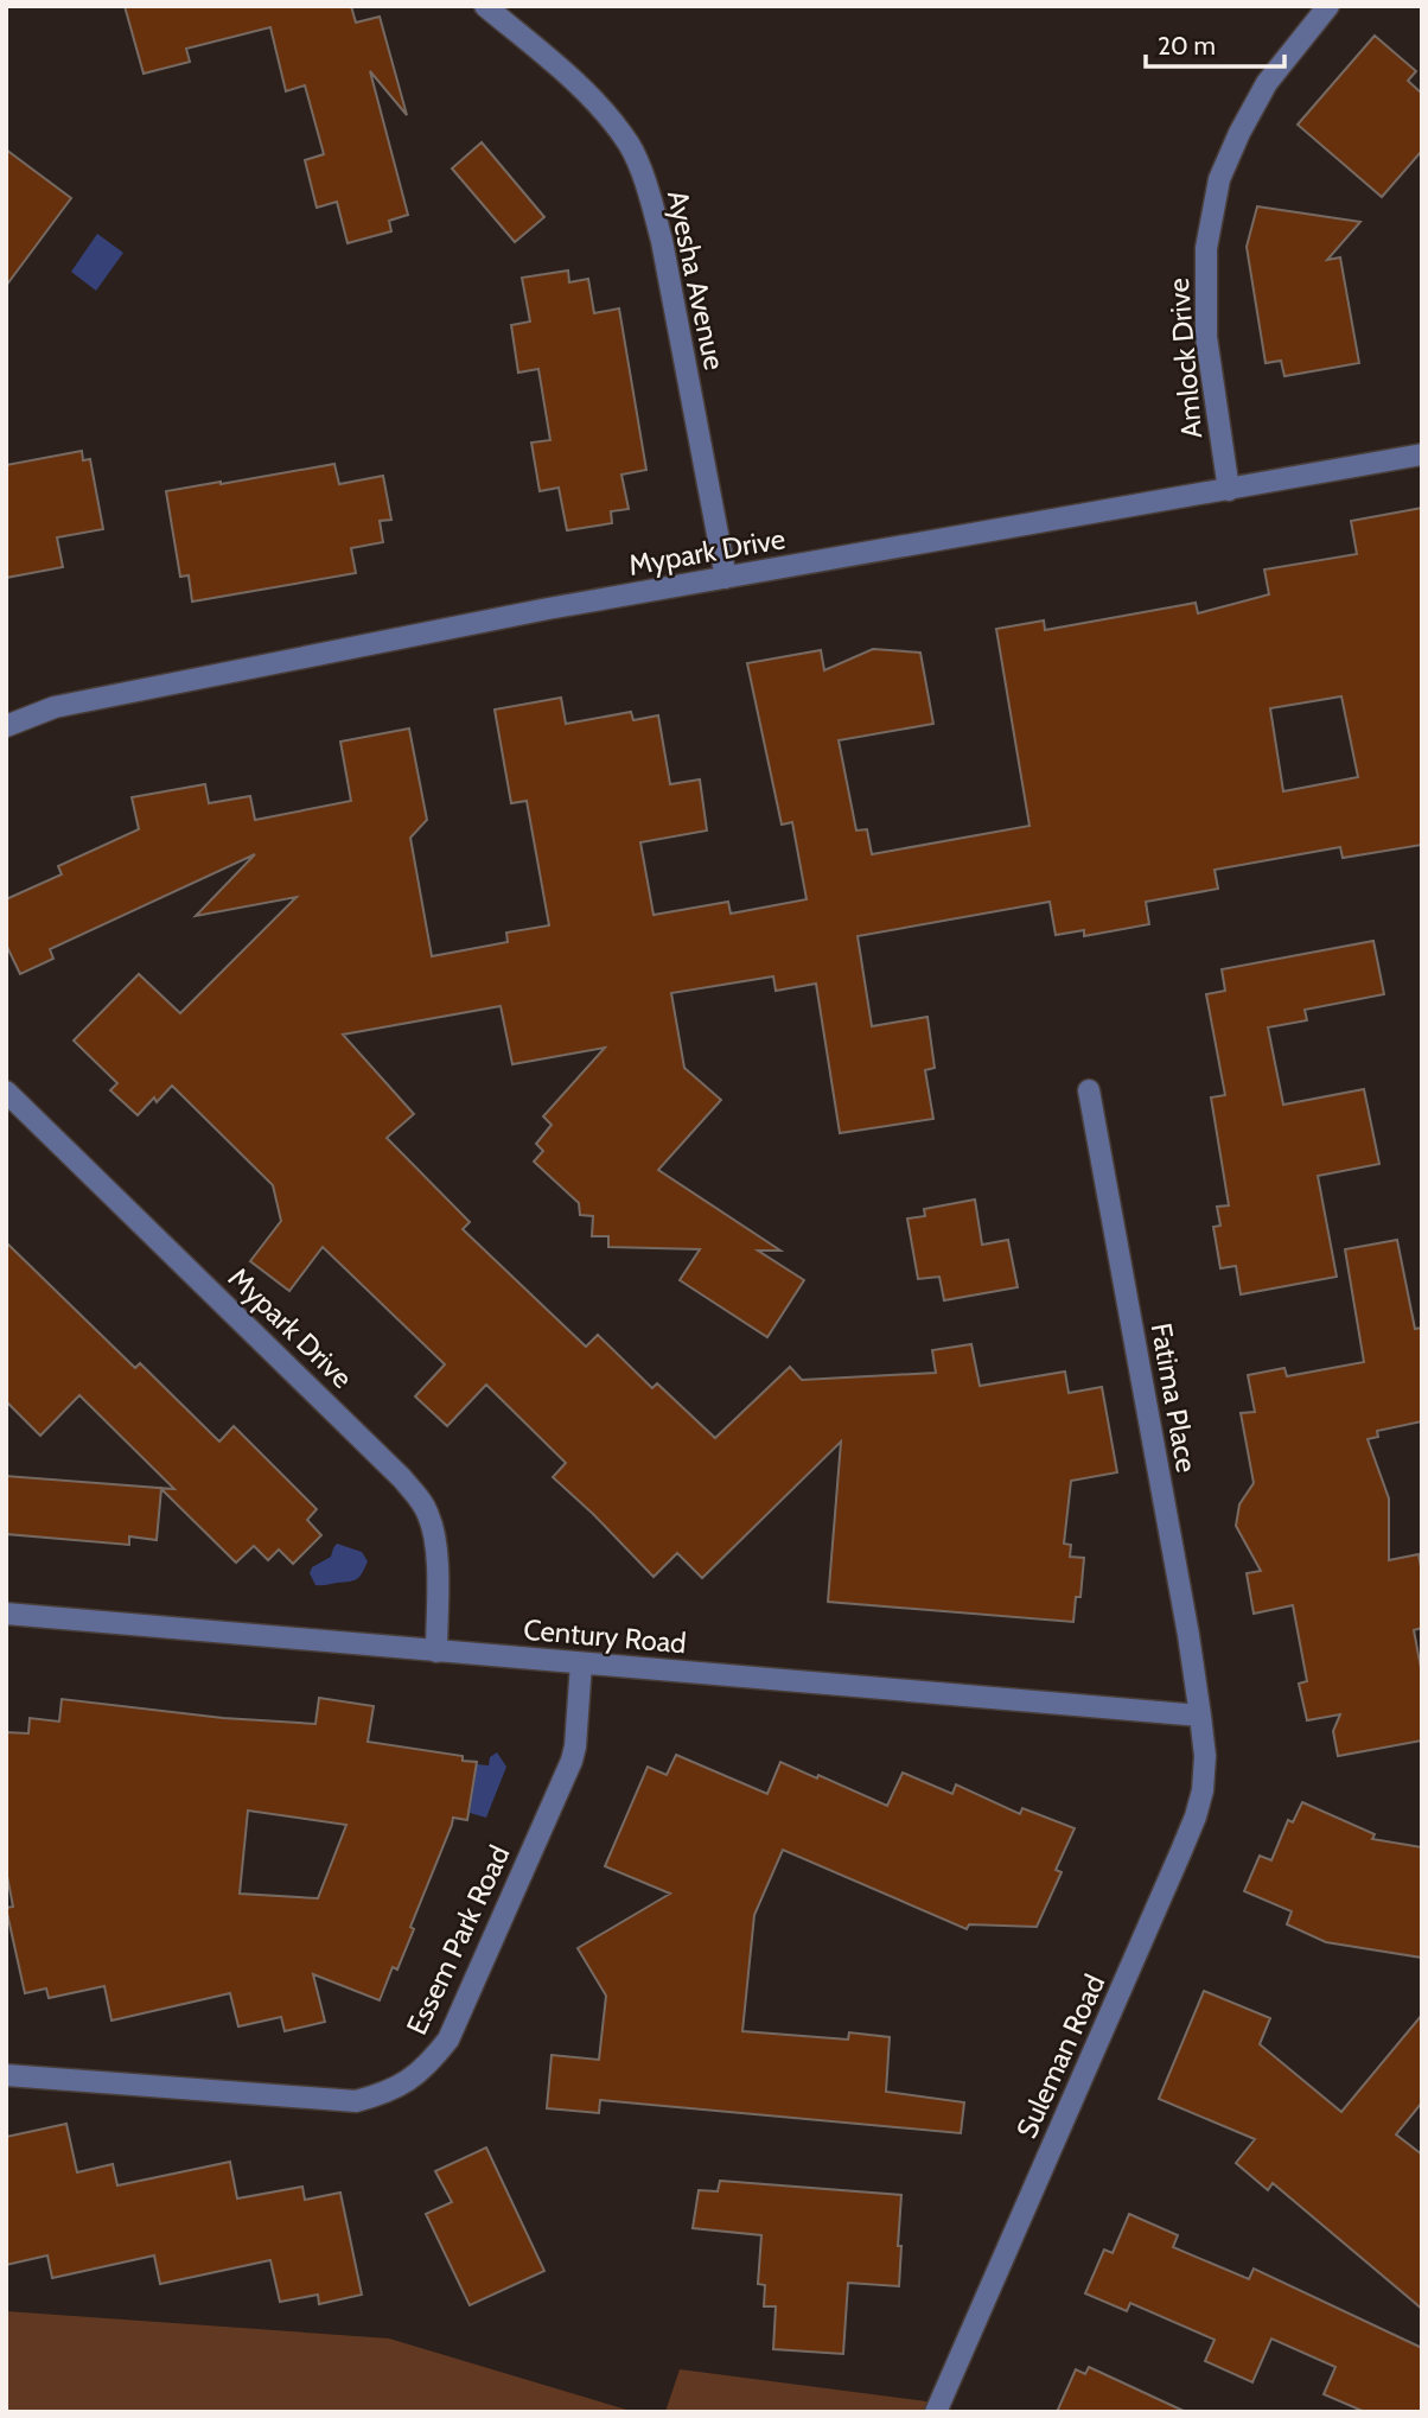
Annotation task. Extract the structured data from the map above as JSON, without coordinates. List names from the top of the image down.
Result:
{
  "streets": {
    "street": [
      "Ayesha Avenue",
      "Amlock Drive",
      "Mypark Drive",
      "Fatima Place",
      "Century Road",
      "Essem Park Road",
      "Suleman Road"
    ]
  },
  "crossings": [
    ["Ayesha Avenue", "Mypark Drive"],
    ["Amlock Drive", "Mypark Drive"],
    ["Mypark Drive", "Century Road"],
    ["Fatima Place", "Century Road"],
    ["Fatima Place", "Suleman Road"],
    ["Century Road", "Essem Park Road"],
    ["Century Road", "Suleman Road"]
  ],
  "scale_bar": "20 m"
}
